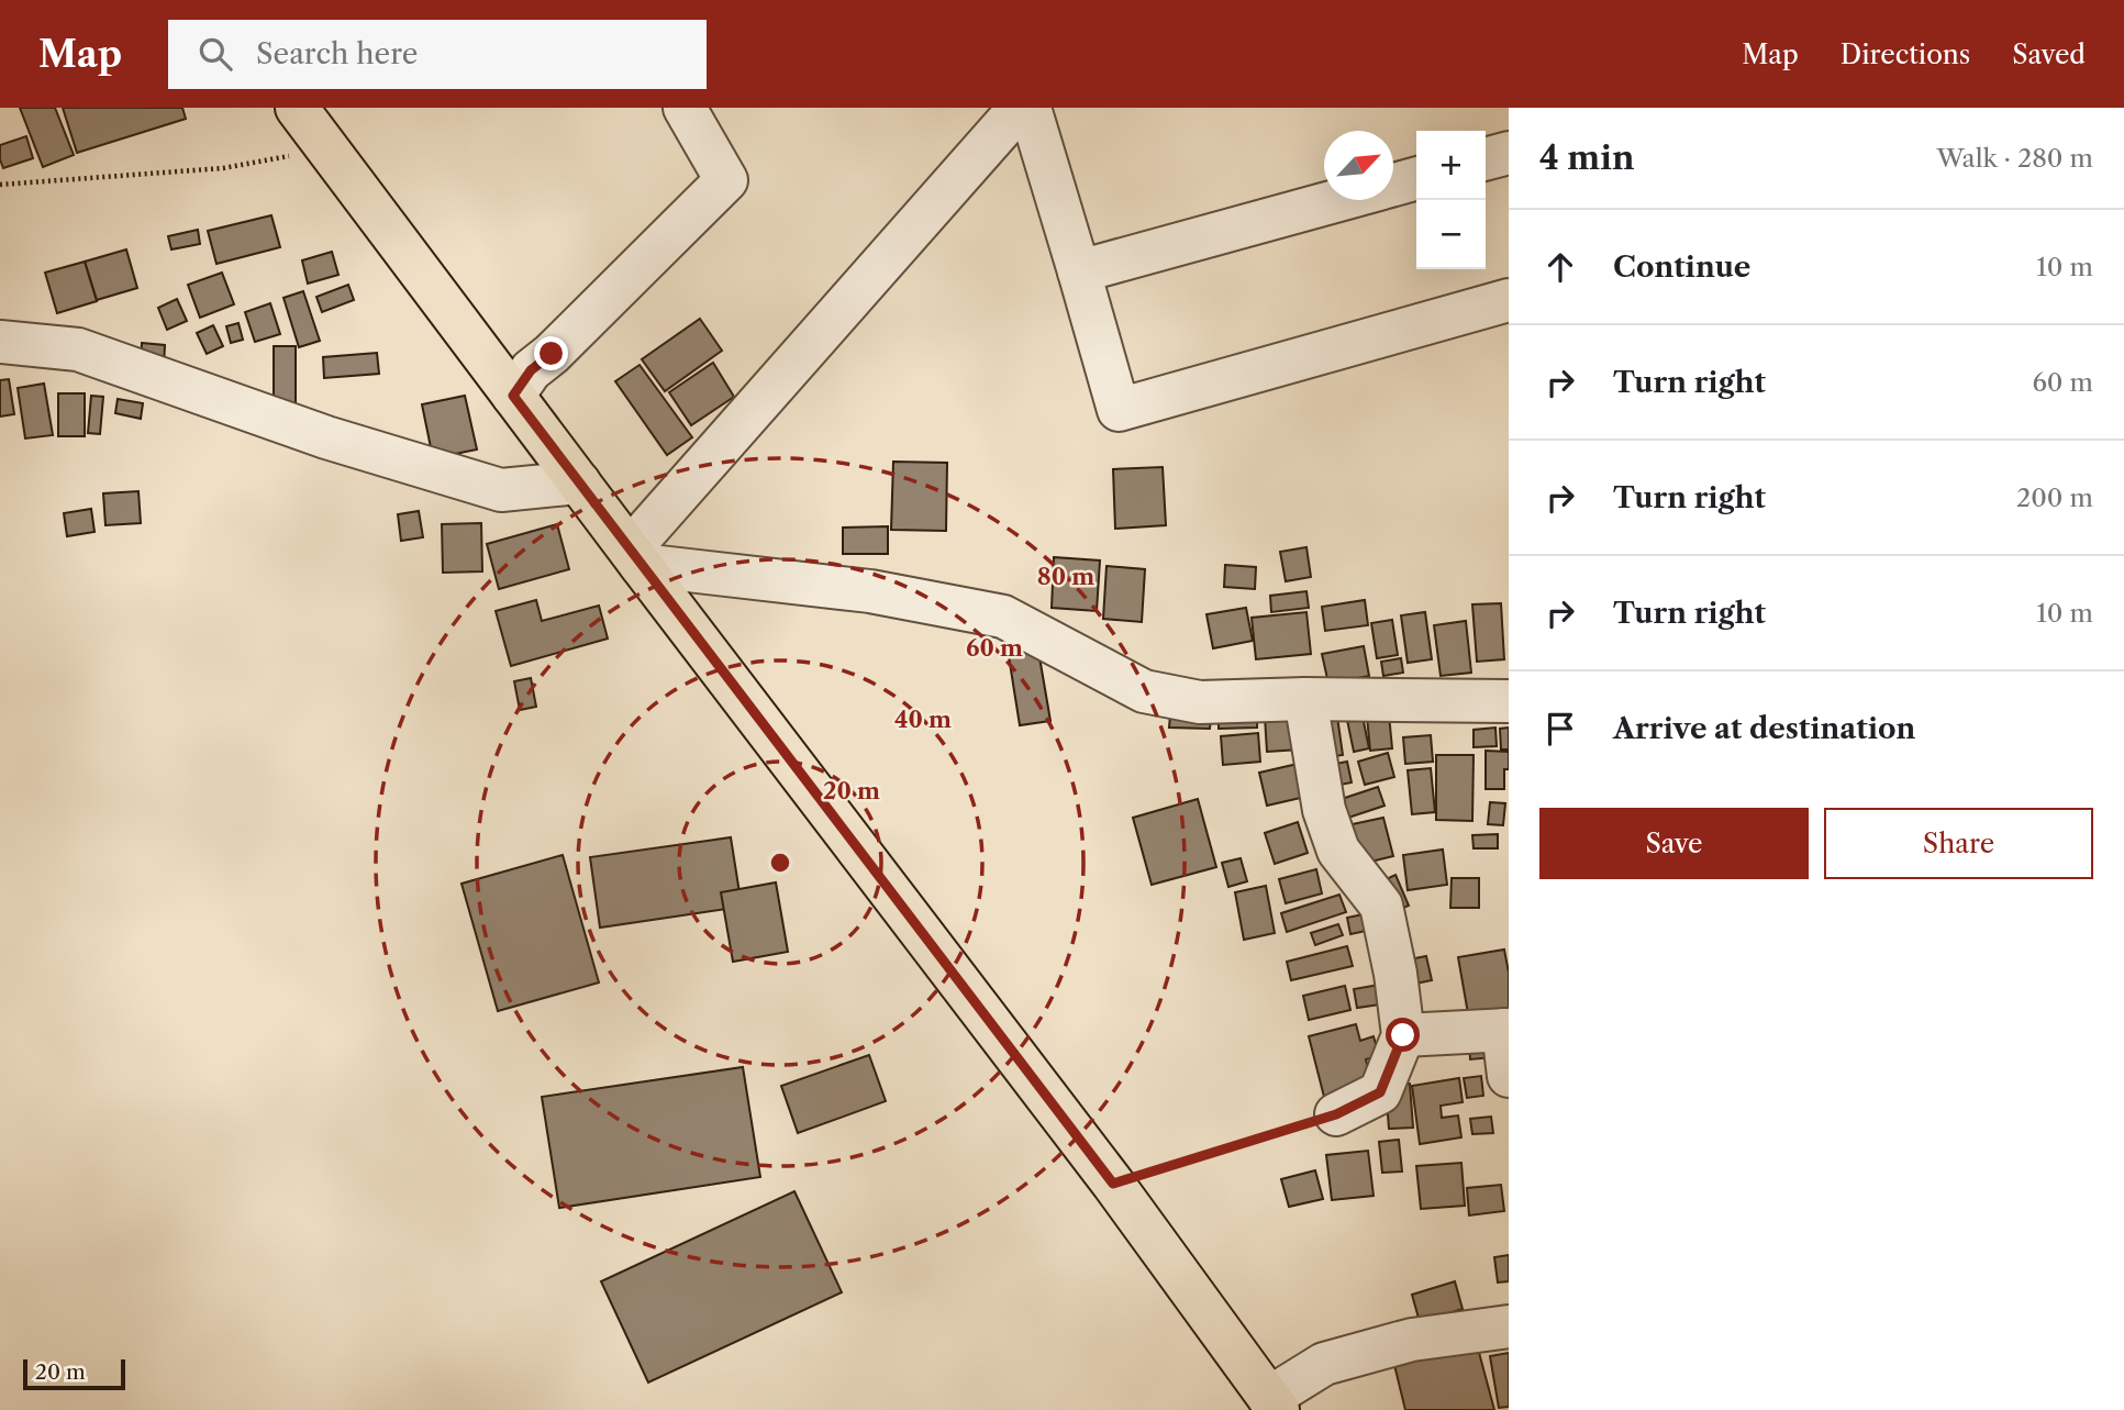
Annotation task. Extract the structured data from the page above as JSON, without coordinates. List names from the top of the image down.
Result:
{
  "scale_bar": "20 m",
  "north": "top right",
  "page": {
    "header": "Map",
    "search": "Search here",
    "nav": ["Map", "Directions", "Saved"],
    "heading": ["4 min", "Walk · 280 m"],
    "map_buttons": ["+", "−"],
    "list": [
      ["Continue", "10 m"],
      ["Turn right", "60 m"],
      ["Turn right", "200 m"],
      ["Turn right", "10 m"],
      "Arrive at destination"
    ],
    "buttons": ["Save", "Share"],
    "scale": "20 m"
  },
  "rings": [
    "80 m",
    "60 m",
    "40 m",
    "20 m"
  ]
}
